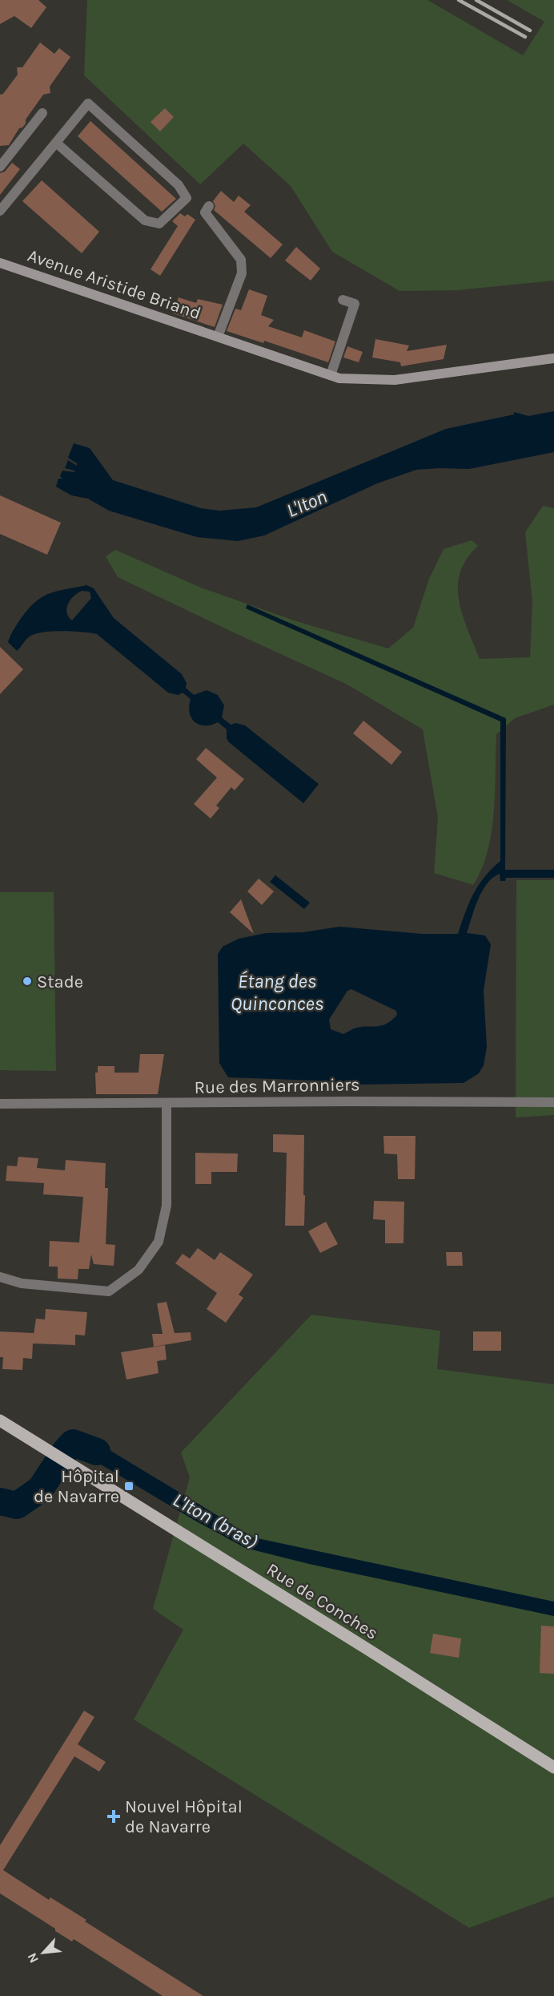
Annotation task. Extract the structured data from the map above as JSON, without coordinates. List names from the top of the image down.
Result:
{
  "streets": {
    "main road": ["Avenue Aristide Briand", "Rue de Conches"],
    "street": ["Rue des Marronniers"]
  },
  "water": ["L'Iton", "Étang des Quinconces", "L'Iton (bras)"],
  "places": {
    "other": ["Stade"],
    "transit": ["Hôpital de Navarre"],
    "health": ["Nouvel Hôpital de Navarre"]
  },
  "north": "bottom left"
}
